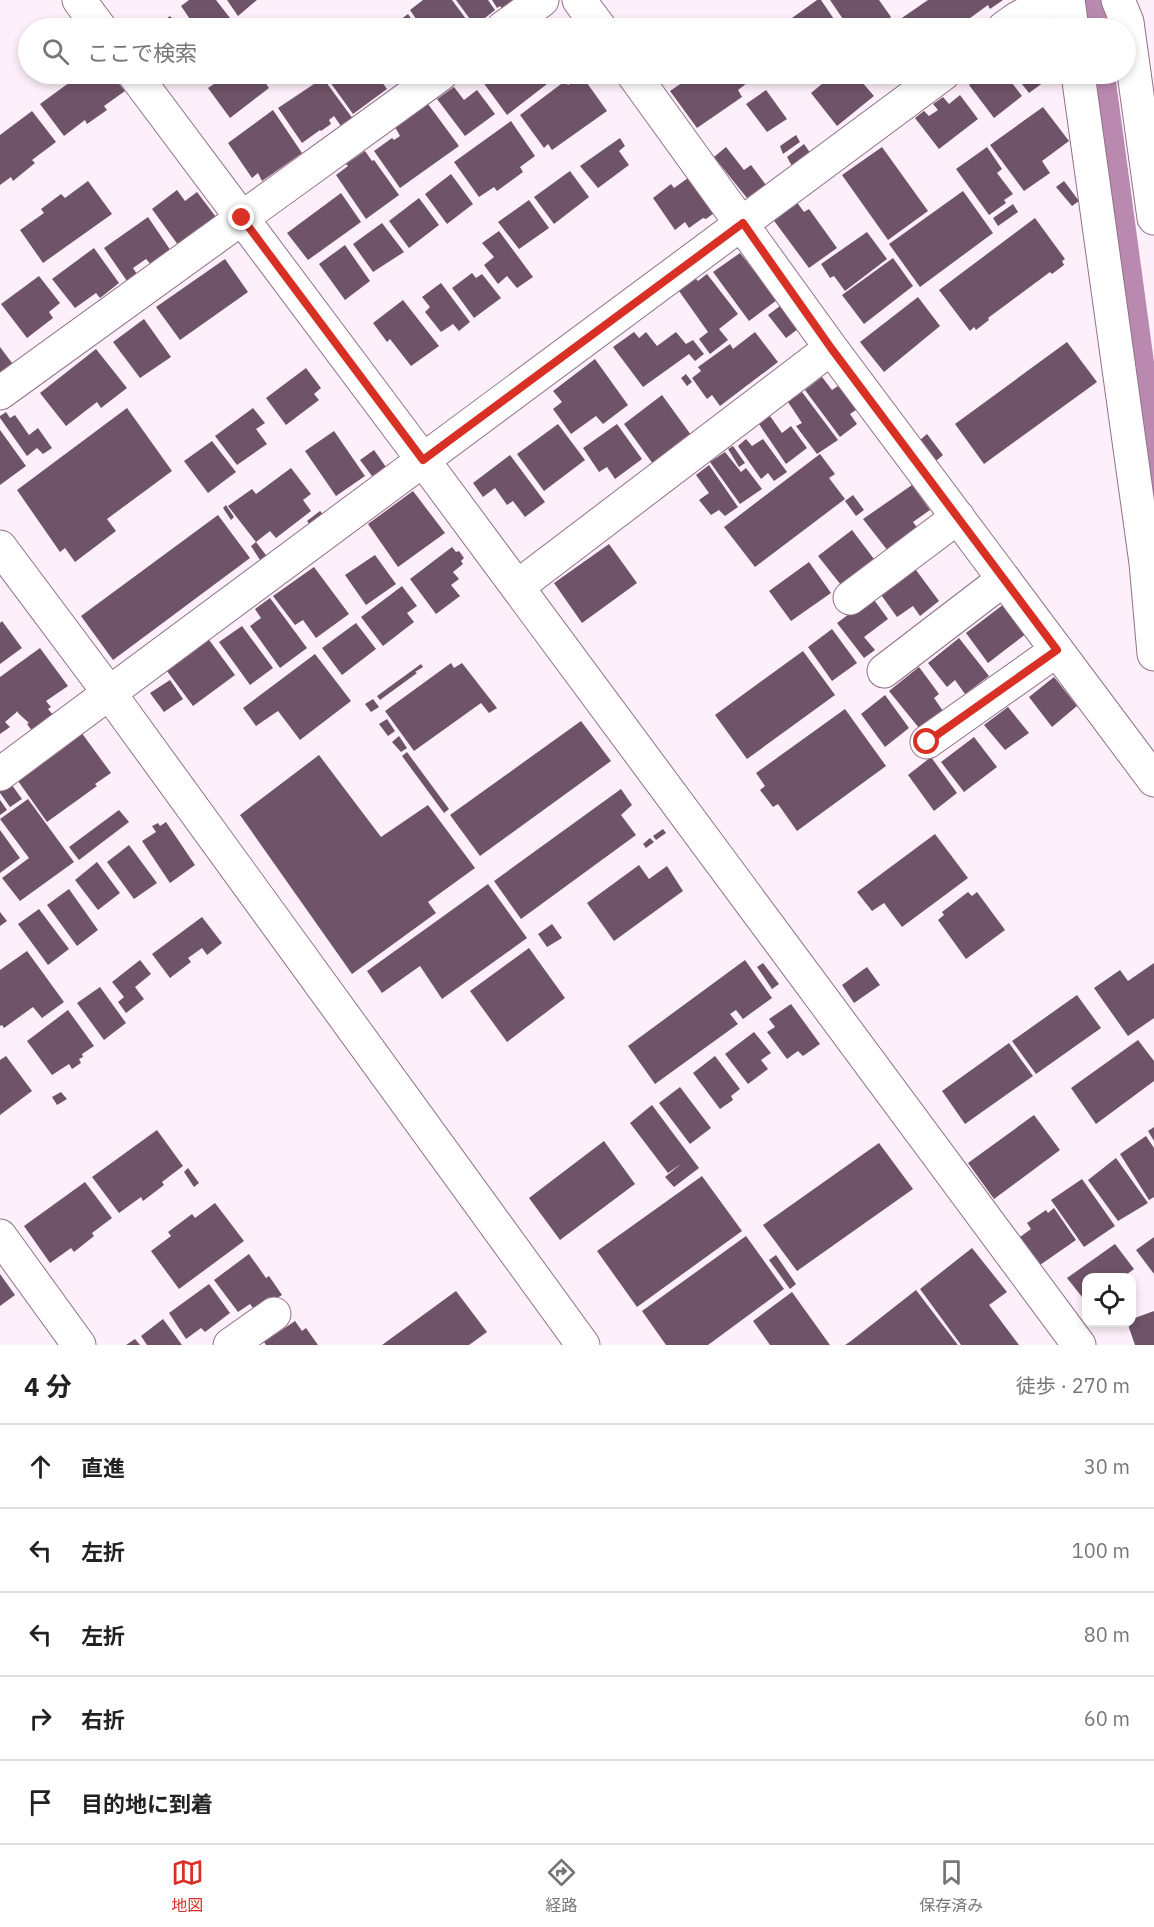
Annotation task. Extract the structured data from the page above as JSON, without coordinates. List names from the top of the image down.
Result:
{
  "page": {
    "search": "ここで検索",
    "heading": ["4 分", "徒歩 · 270 m"],
    "list": [
      ["直進", "30 m"],
      ["左折", "100 m"],
      ["左折", "80 m"],
      ["右折", "60 m"],
      "目的地に到着"
    ],
    "nav": ["地図", "経路", "保存済み"]
  }
}
